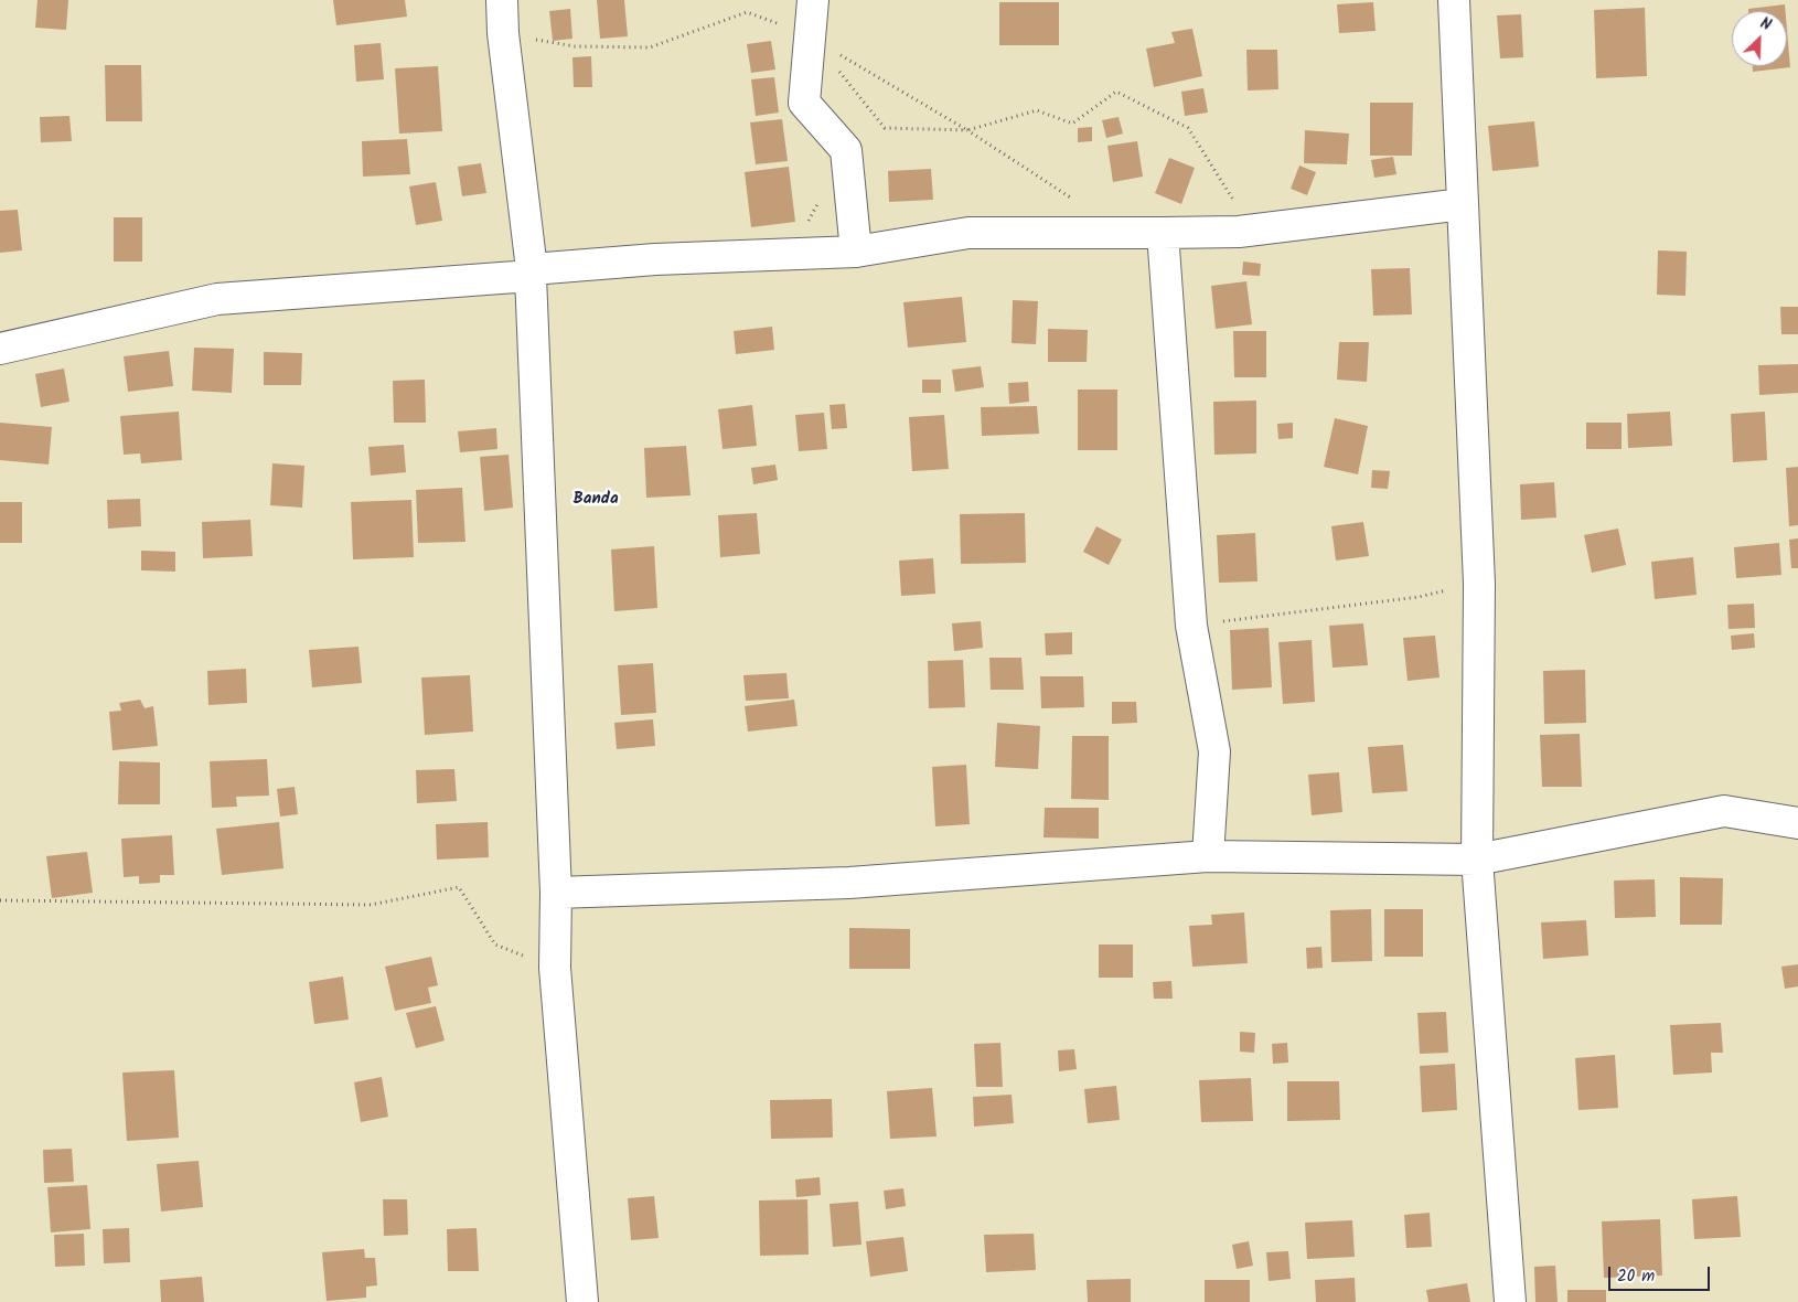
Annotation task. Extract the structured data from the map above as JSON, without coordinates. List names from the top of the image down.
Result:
{
  "districts": ["Banda"],
  "scale_bar": "20 m",
  "north": "top right"
}
